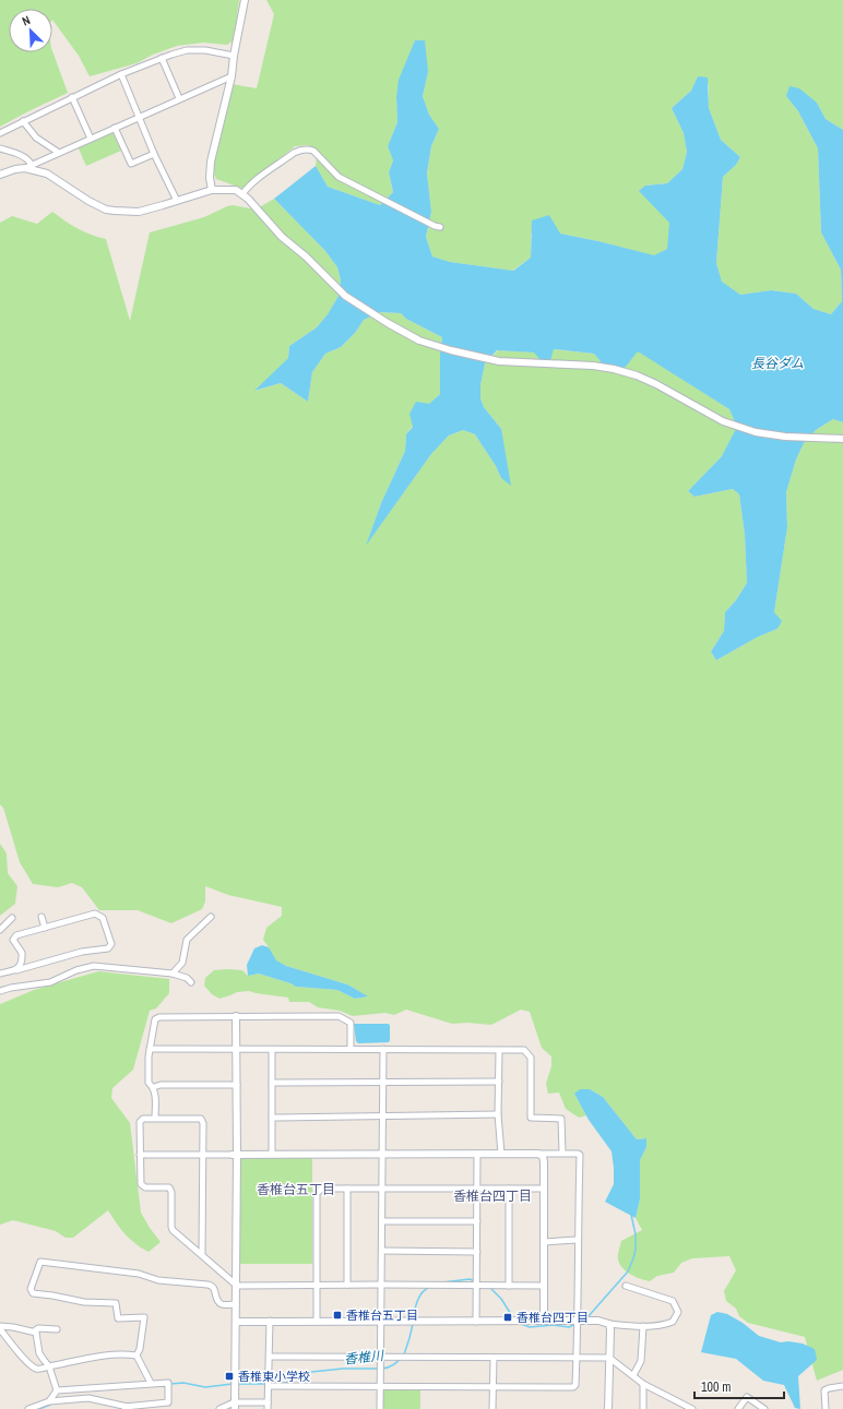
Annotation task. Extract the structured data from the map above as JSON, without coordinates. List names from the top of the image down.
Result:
{
  "districts": ["香椎台五丁目", "香椎台四丁目"],
  "water": ["長谷ダム", "香椎川"],
  "places": {
    "transit": ["香椎台五丁目", "香椎台四丁目", "香椎東小学校"]
  },
  "scale_bar": "100 m",
  "north": "top left"
}
